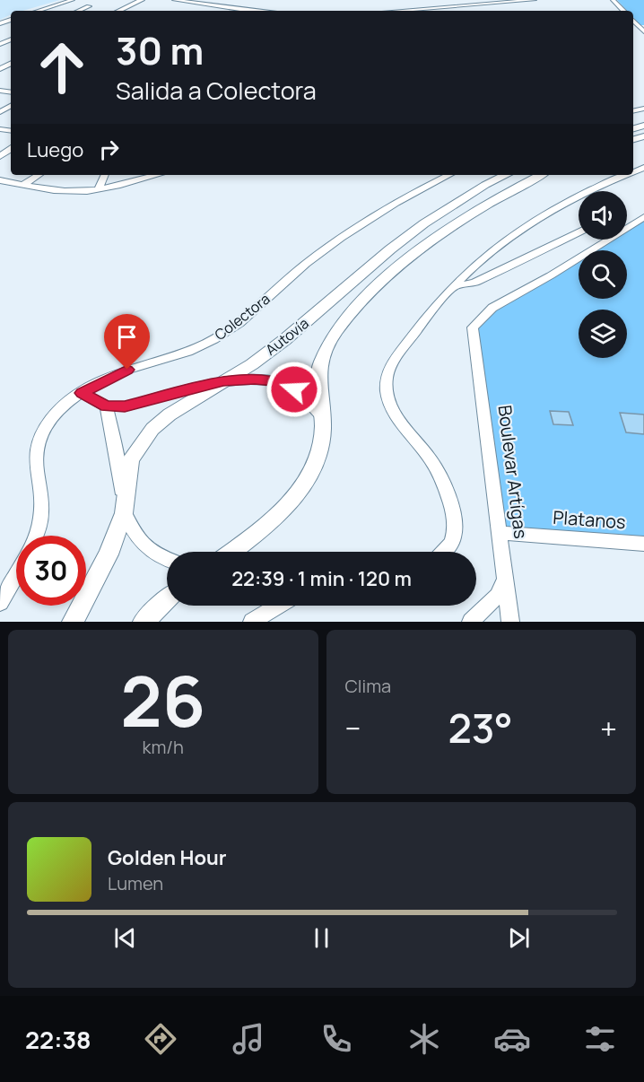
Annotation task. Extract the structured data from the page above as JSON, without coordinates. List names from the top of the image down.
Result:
{
  "streets": {
    "street": [
      "Colectora",
      "Autovía",
      "Boulevar Artígas",
      "Platanos"
    ]
  },
  "crossings": [
    ["Boulevar Artígas", "Platanos"]
  ],
  "page": {
    "turn": ["30 m", "Salida a Colectora"],
    "then": "Luego",
    "limit": "30",
    "trip": "22:39 · 1 min · 120 m",
    "tile": [
      ["26", "km/h"],
      "Clima"
    ],
    "heat": ["−", "23°", "+"],
    "song": ["Golden Hour", "Lumen"],
    "tabs": "22:38"
  }
}
